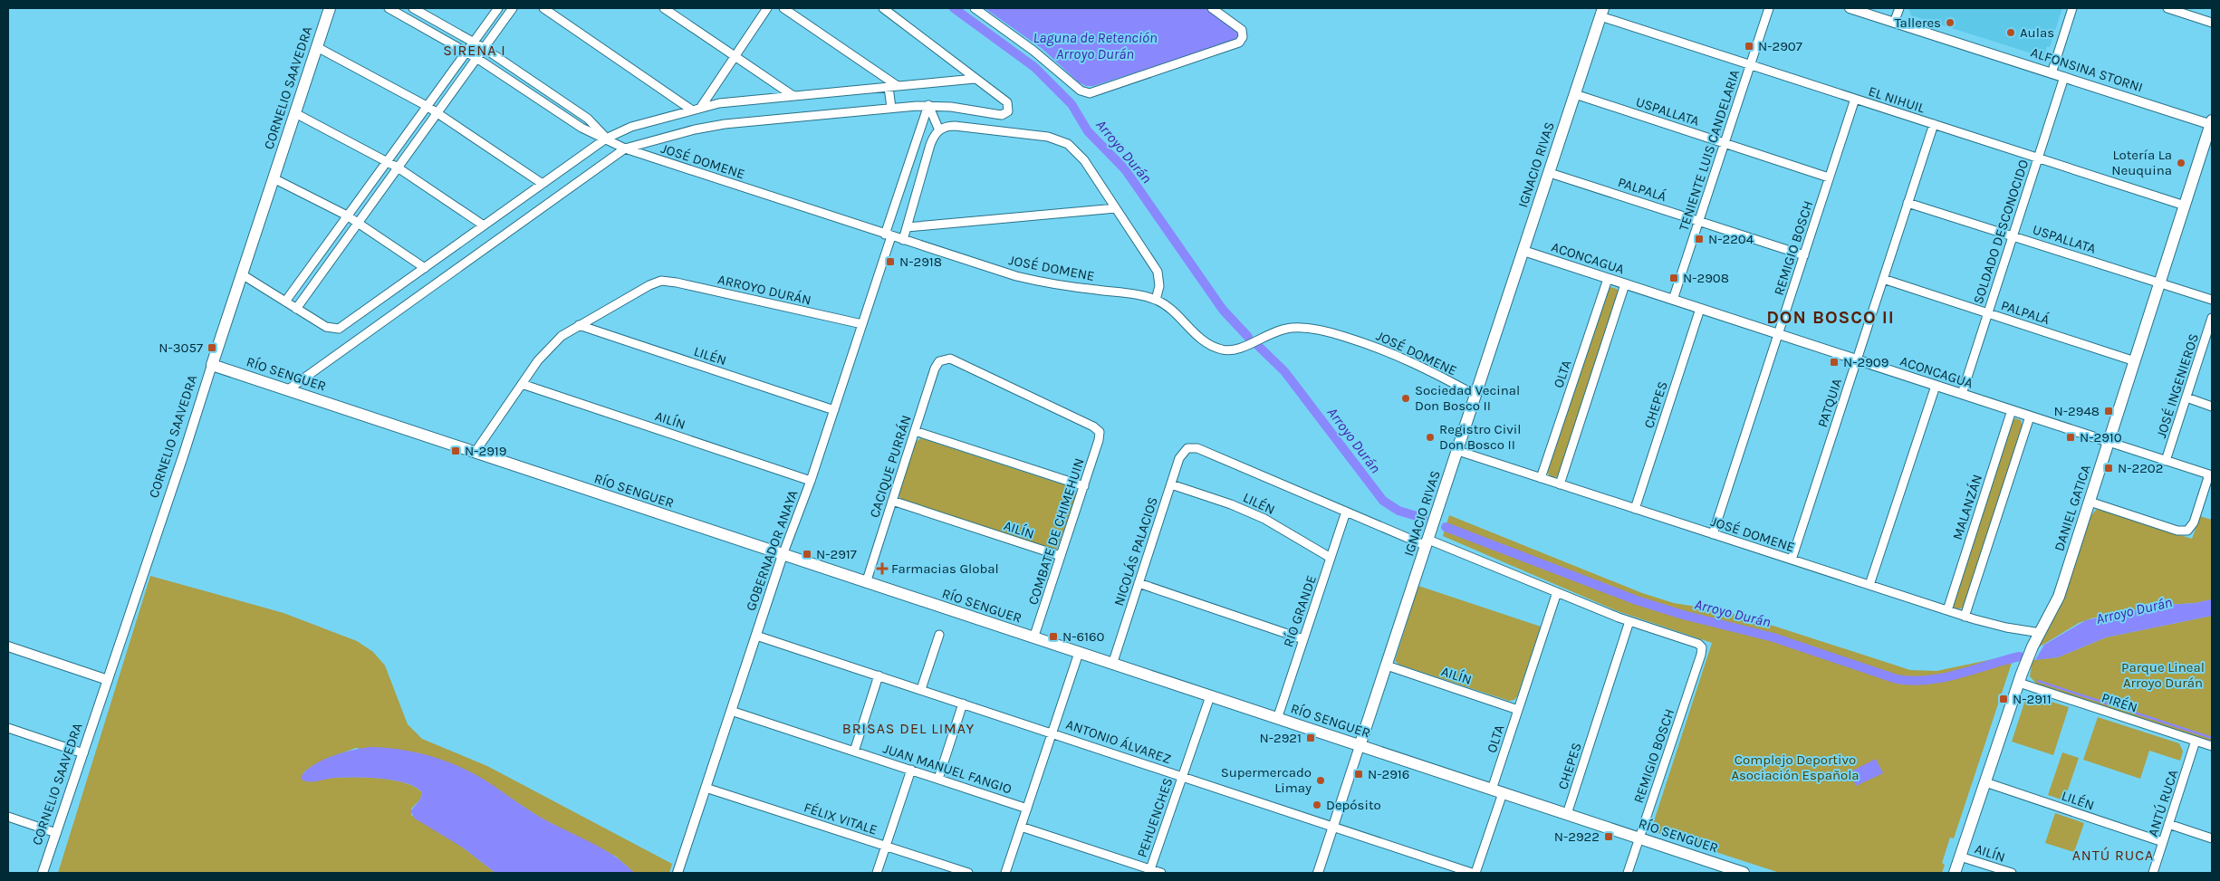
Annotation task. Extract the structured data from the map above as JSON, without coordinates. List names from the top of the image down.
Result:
{
  "streets": {
    "main road": [
      "CORNELIO SAAVEDRA",
      "IGNACIO RIVAS",
      "RÍO SENGUER",
      "DANIEL GATICA"
    ],
    "street": [
      "ALFONSINA STORNI",
      "EL NIHUIL",
      "USPALLATA",
      "TENIENTE LUIS CANDELARIA",
      "JOSÉ DOMENE",
      "PALPALÁ",
      "SOLDADO DESCONOCIDO",
      "REMIGIO BOSCH",
      "ACONCAGUA",
      "ARROYO DURÁN",
      "LILÉN",
      "OLTA",
      "JOSÉ INGENIEROS",
      "PATQUIA",
      "CHEPES",
      "AILÍN",
      "CACIQUE PURRÁN",
      "MALANZÁN",
      "COMBATE DE CHIMEHUIN",
      "GOBERNADOR ANAYA",
      "NICOLÁS PALACIOS",
      "RÍO GRANDE",
      "PIRÉN",
      "ANTONIO ÁLVAREZ",
      "JUAN MANUEL FANGIO",
      "ANTÚ RUCA",
      "PEHUENCHES",
      "FÉLIX VITALE"
    ]
  },
  "crossings": [
    ["ALFONSINA STORNI", "SOLDADO DESCONOCIDO"],
    ["ALFONSINA STORNI", "DANIEL GATICA"],
    ["CORNELIO SAAVEDRA", "RÍO SENGUER"],
    ["EL NIHUIL", "TENIENTE LUIS CANDELARIA"],
    ["EL NIHUIL", "IGNACIO RIVAS"],
    ["EL NIHUIL", "SOLDADO DESCONOCIDO"],
    ["EL NIHUIL", "REMIGIO BOSCH"],
    ["EL NIHUIL", "PATQUIA"],
    ["EL NIHUIL", "DANIEL GATICA"],
    ["USPALLATA", "TENIENTE LUIS CANDELARIA"],
    ["USPALLATA", "IGNACIO RIVAS"],
    ["USPALLATA", "SOLDADO DESCONOCIDO"],
    ["USPALLATA", "REMIGIO BOSCH"],
    ["USPALLATA", "PATQUIA"],
    ["USPALLATA", "DANIEL GATICA"],
    ["TENIENTE LUIS CANDELARIA", "PALPALÁ"],
    ["TENIENTE LUIS CANDELARIA", "ACONCAGUA"],
    ["JOSÉ DOMENE", "IGNACIO RIVAS"],
    ["JOSÉ DOMENE", "REMIGIO BOSCH"],
    ["JOSÉ DOMENE", "OLTA"],
    ["JOSÉ DOMENE", "PATQUIA"],
    ["JOSÉ DOMENE", "CHEPES"],
    ["JOSÉ DOMENE", "MALANZÁN"],
    ["JOSÉ DOMENE", "DANIEL GATICA"],
    ["JOSÉ DOMENE", "GOBERNADOR ANAYA"],
    ["IGNACIO RIVAS", "PALPALÁ"],
    ["IGNACIO RIVAS", "ACONCAGUA"],
    ["IGNACIO RIVAS", "RÍO SENGUER"],
    ["IGNACIO RIVAS", "AILÍN"],
    ["IGNACIO RIVAS", "ANTONIO ÁLVAREZ"],
    ["PALPALÁ", "SOLDADO DESCONOCIDO"],
    ["PALPALÁ", "REMIGIO BOSCH"],
    ["PALPALÁ", "PATQUIA"],
    ["PALPALÁ", "DANIEL GATICA"],
    ["SOLDADO DESCONOCIDO", "ACONCAGUA"],
    ["REMIGIO BOSCH", "ACONCAGUA"],
    ["REMIGIO BOSCH", "RÍO SENGUER"],
    ["REMIGIO BOSCH", "CHEPES"],
    ["ACONCAGUA", "OLTA"],
    ["ACONCAGUA", "JOSÉ INGENIEROS"],
    ["ACONCAGUA", "PATQUIA"],
    ["ACONCAGUA", "CHEPES"],
    ["ACONCAGUA", "MALANZÁN"],
    ["ACONCAGUA", "DANIEL GATICA"],
    ["ARROYO DURÁN", "LILÉN"],
    ["ARROYO DURÁN", "GOBERNADOR ANAYA"],
    ["LILÉN", "DANIEL GATICA"],
    ["LILÉN", "GOBERNADOR ANAYA"],
    ["LILÉN", "NICOLÁS PALACIOS"],
    ["LILÉN", "RÍO GRANDE"],
    ["LILÉN", "ANTÚ RUCA"],
    ["RÍO SENGUER", "OLTA"],
    ["RÍO SENGUER", "CHEPES"],
    ["RÍO SENGUER", "CACIQUE PURRÁN"],
    ["RÍO SENGUER", "COMBATE DE CHIMEHUIN"],
    ["RÍO SENGUER", "GOBERNADOR ANAYA"],
    ["RÍO SENGUER", "NICOLÁS PALACIOS"],
    ["RÍO SENGUER", "RÍO GRANDE"],
    ["RÍO SENGUER", "PEHUENCHES"],
    ["OLTA", "AILÍN"],
    ["AILÍN", "CACIQUE PURRÁN"],
    ["AILÍN", "DANIEL GATICA"],
    ["AILÍN", "COMBATE DE CHIMEHUIN"],
    ["AILÍN", "GOBERNADOR ANAYA"],
    ["CACIQUE PURRÁN", "COMBATE DE CHIMEHUIN"],
    ["DANIEL GATICA", "PIRÉN"],
    ["GOBERNADOR ANAYA", "ANTONIO ÁLVAREZ"],
    ["GOBERNADOR ANAYA", "JUAN MANUEL FANGIO"],
    ["GOBERNADOR ANAYA", "FÉLIX VITALE"],
    ["NICOLÁS PALACIOS", "RÍO GRANDE"],
    ["PIRÉN", "ANTÚ RUCA"],
    ["ANTONIO ÁLVAREZ", "PEHUENCHES"]
  ],
  "districts": [
    "SIRENA I",
    "DON BOSCO II",
    "BRISAS DEL LIMAY",
    "ANTÚ RUCA"
  ],
  "water": ["Laguna de Retención Arroyo Durán", "Arroyo Durán"],
  "parks": ["Parque Lineal Arroyo Durán", "Complejo Deportivo Asociación Española"],
  "places": {
    "other": [
      "Talleres",
      "Aulas",
      "Lotería La Neuquina",
      "Sociedad Vecinal Don Bosco II",
      "Registro Civil Don Bosco II",
      "Supermercado Limay",
      "Depósito"
    ],
    "transit": [
      "N-2907",
      "N-2204",
      "N-2918",
      "N-2908",
      "N-3057",
      "N-2909",
      "N-2948",
      "N-2910",
      "N-2919",
      "N-2202",
      "N-2917",
      "N-6160",
      "N-2911",
      "N-2921",
      "N-2916",
      "N-2922"
    ],
    "health": ["Farmacias Global"]
  }
}
